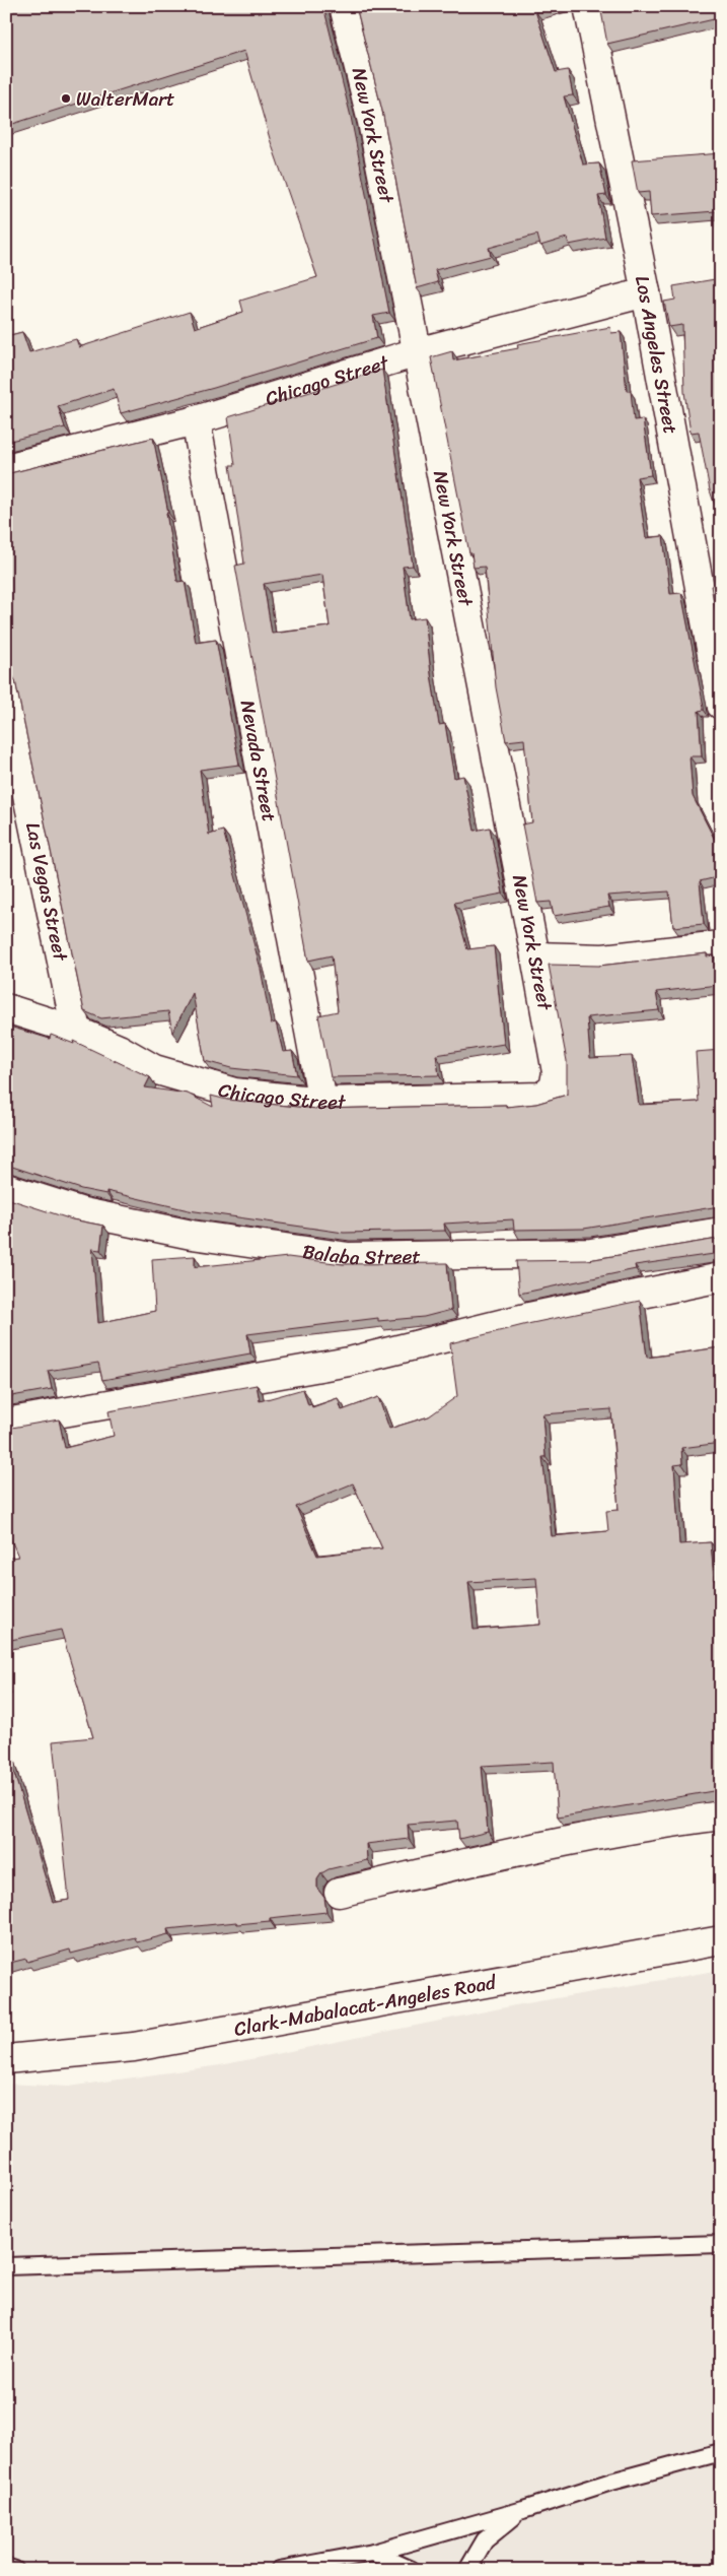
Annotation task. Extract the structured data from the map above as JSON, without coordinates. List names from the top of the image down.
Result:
{
  "streets": {
    "street": [
      "New York Street",
      "Los Angeles Street",
      "Chicago Street",
      "Nevada Street",
      "Las Vegas Street",
      "Balaba Street",
      "Clark-Mabalacat-Angeles Road"
    ]
  },
  "crossings": [
    ["New York Street", "Chicago Street"],
    ["Los Angeles Street", "Chicago Street"],
    ["Chicago Street", "Nevada Street"],
    ["Chicago Street", "Las Vegas Street"]
  ],
  "places": ["WalterMart"]
}
